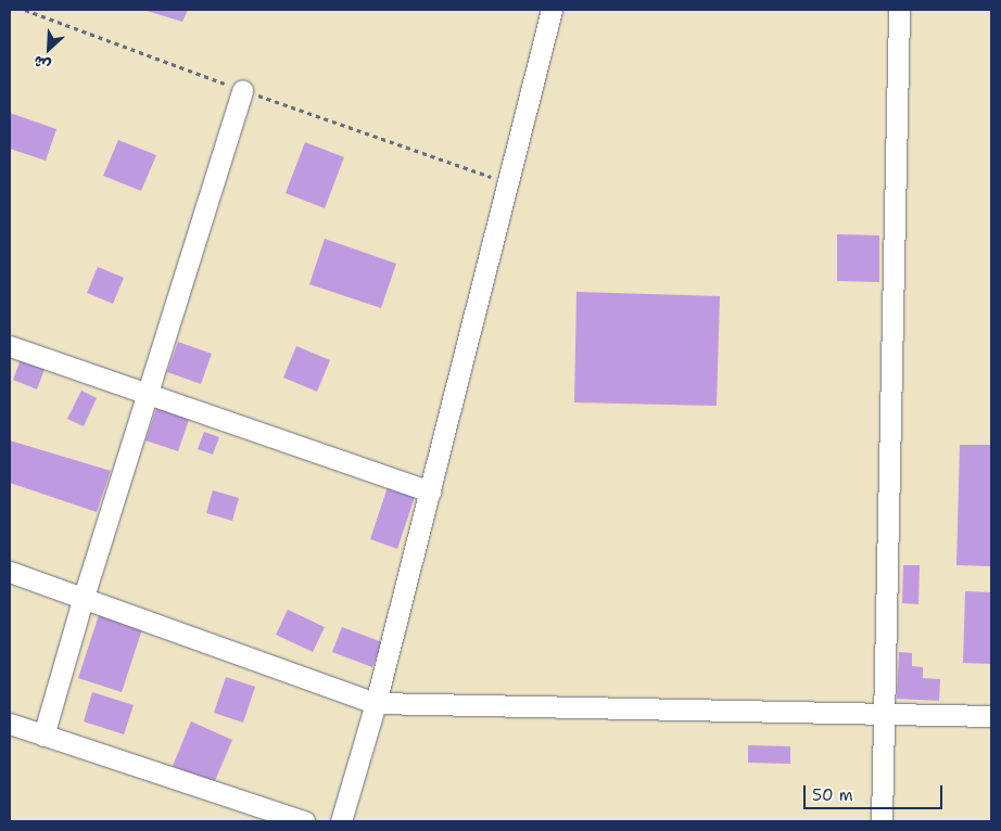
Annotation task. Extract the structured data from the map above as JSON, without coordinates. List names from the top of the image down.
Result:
{
  "scale_bar": "50 m",
  "north": "bottom left"
}
